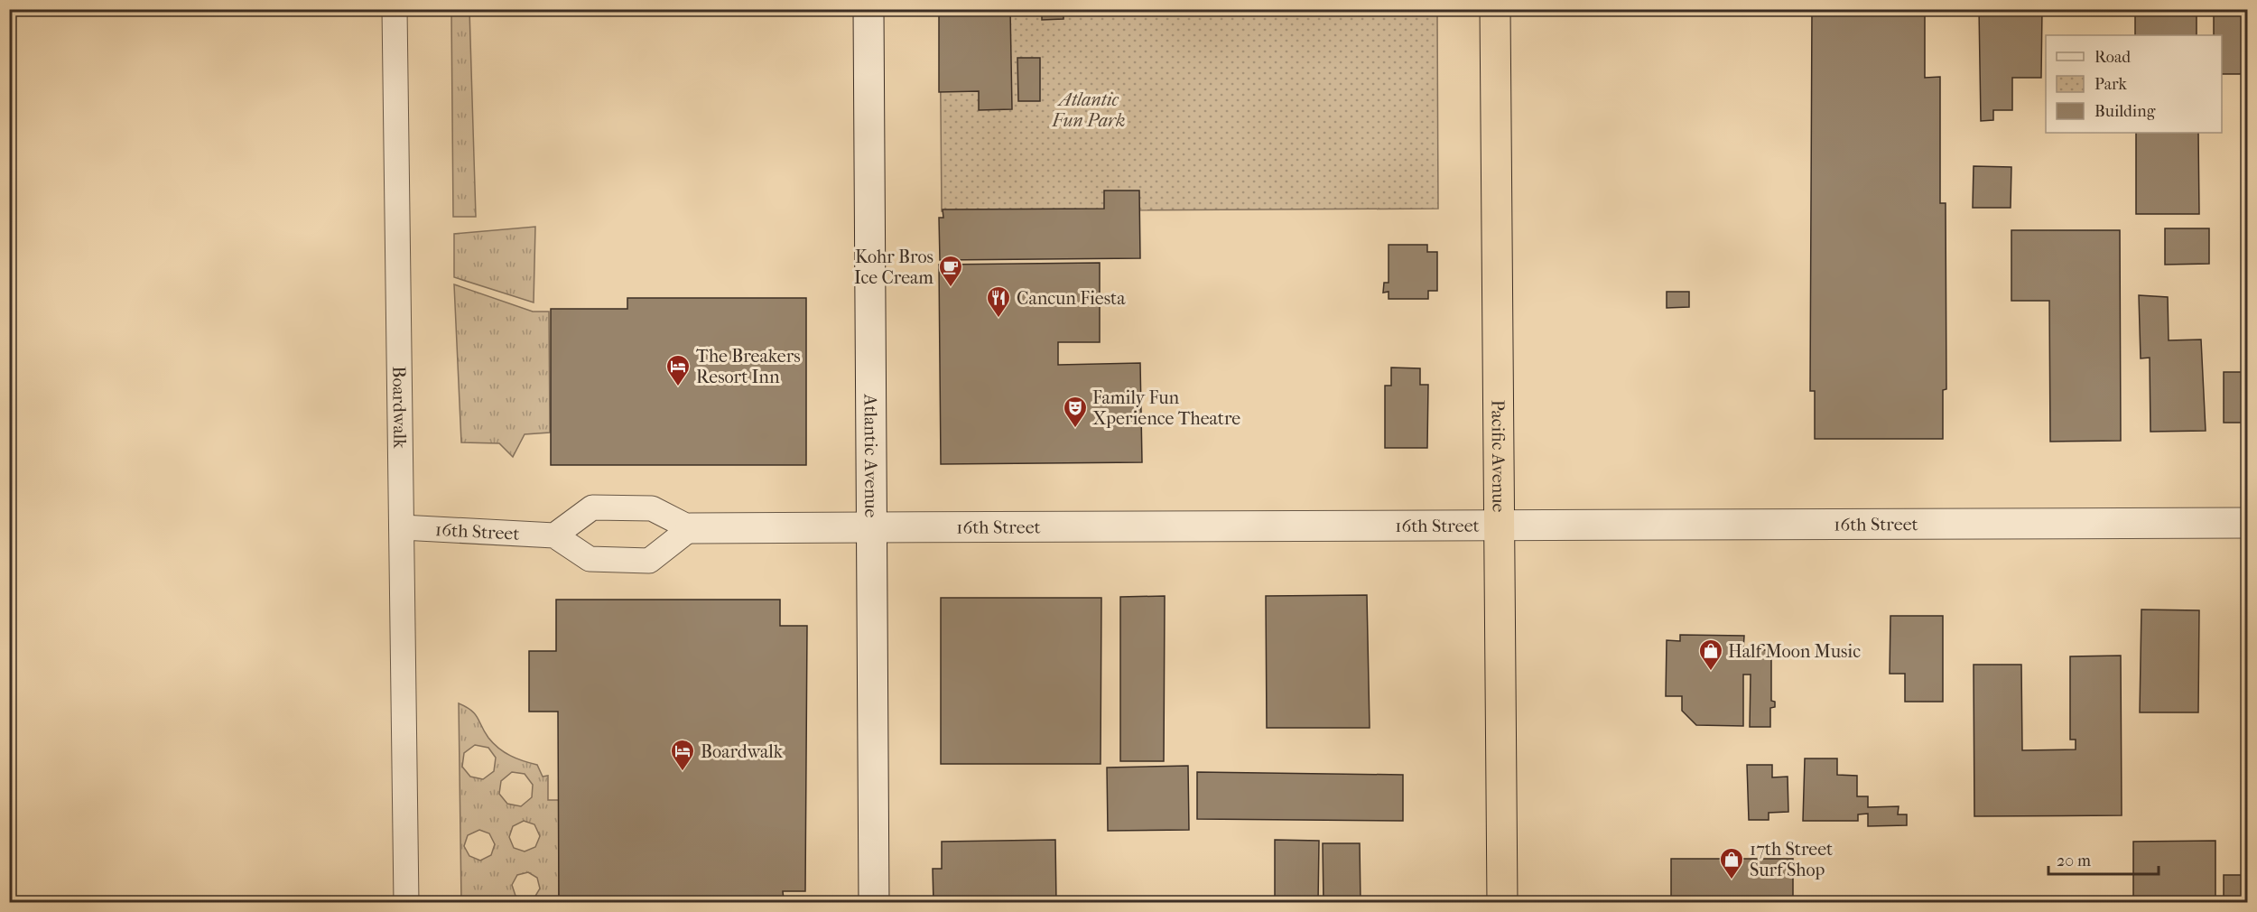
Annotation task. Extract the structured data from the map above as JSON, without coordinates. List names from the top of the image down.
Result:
{
  "streets": {
    "highway": ["Pacific Avenue"],
    "street": ["Boardwalk", "Atlantic Avenue", "16th Street"]
  },
  "crossings": [
    ["Boardwalk", "16th Street"],
    ["Atlantic Avenue", "16th Street"],
    ["Pacific Avenue", "16th Street"]
  ],
  "parks": ["Atlantic Fun Park"],
  "places": {
    "cafe": ["Kohr Bros Ice Cream"],
    "restaurant": ["Cancun Fiesta"],
    "hotel": ["The Breakers Resort Inn", "Boardwalk"],
    "theatre": ["Family Fun Xperience Theatre"],
    "shop": ["Half Moon Music", "17th Street Surf Shop"]
  },
  "legend": ["Road", "Park", "Building"],
  "scale_bar": "20 m"
}
